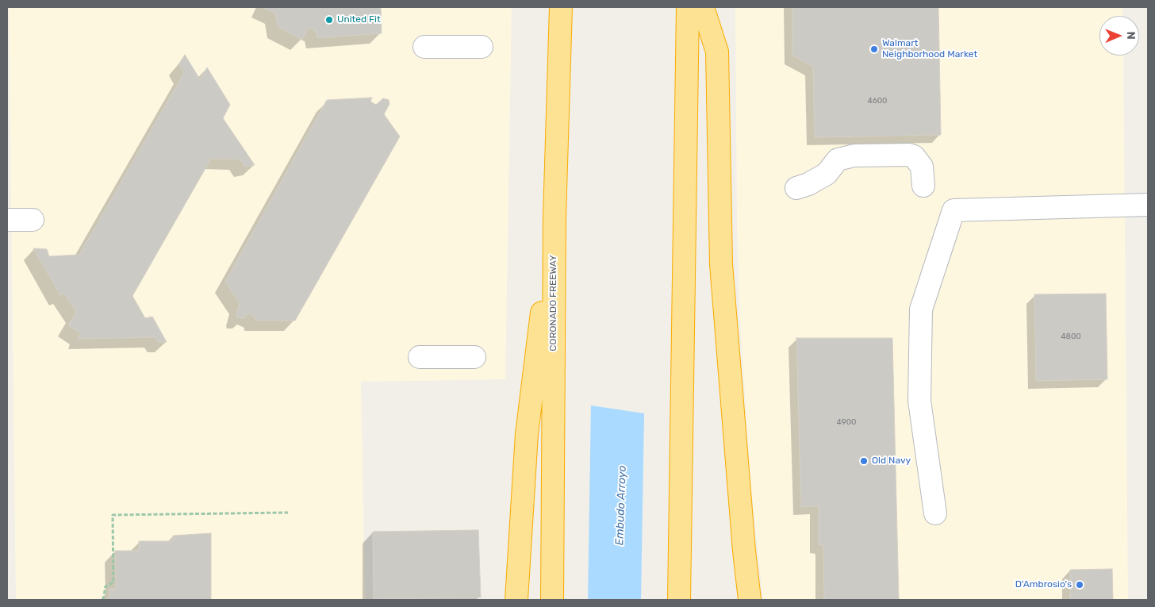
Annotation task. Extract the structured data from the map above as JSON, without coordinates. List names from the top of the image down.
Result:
{
  "streets": {
    "highway": ["CORONADO FREEWAY"]
  },
  "water": ["Embudo Arroyo"],
  "places": [
    "United Fit",
    "Walmart Neighborhood Market",
    "Old Navy",
    "D'Ambrosio's"
  ],
  "house_numbers": ["4600", "4800", "4900"],
  "north": "right"
}
